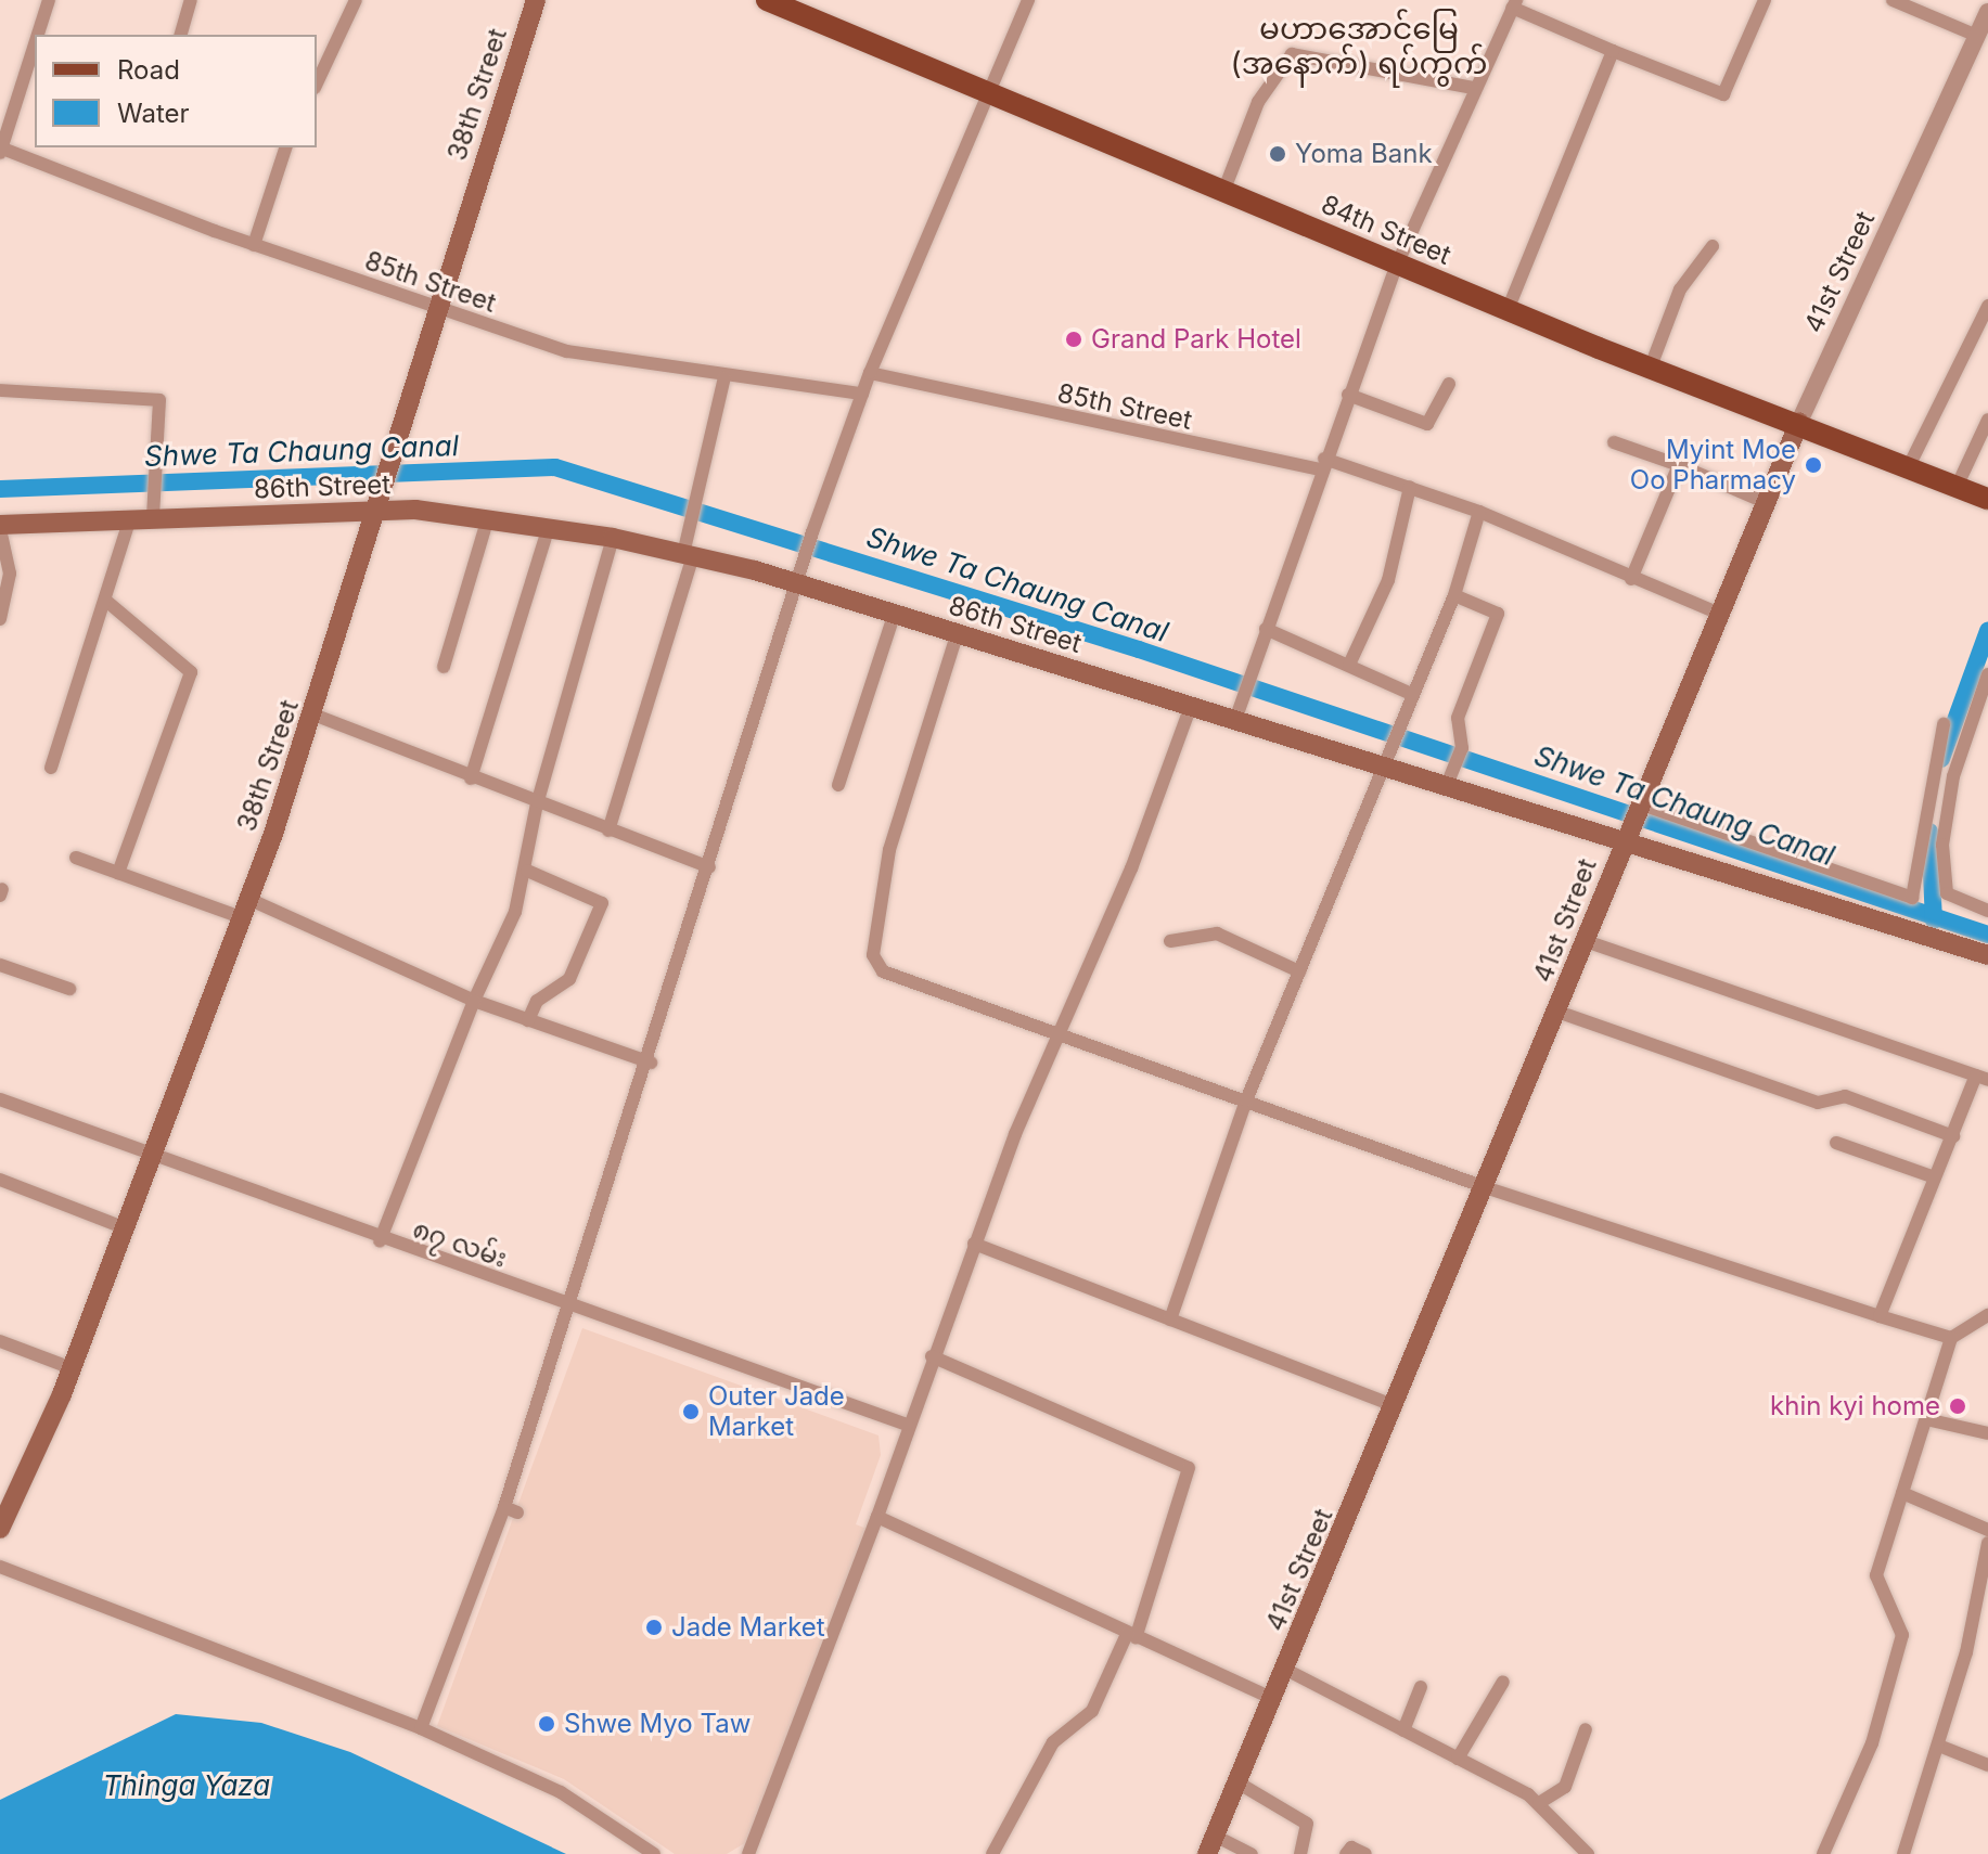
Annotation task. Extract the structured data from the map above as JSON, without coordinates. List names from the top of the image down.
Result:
{
  "streets": {
    "main road": [
      "38th Street",
      "84th Street",
      "41st Street",
      "86th Street"
    ],
    "street": ["85th Street", "၈၇ လမ်း"]
  },
  "crossings": [
    ["38th Street", "85th Street"],
    ["38th Street", "86th Street"],
    ["38th Street", "၈၇ လမ်း"],
    ["84th Street", "41st Street"],
    ["41st Street", "85th Street"],
    ["41st Street", "86th Street"]
  ],
  "districts": ["မဟာအောင်မြေ (အနောက်) ရပ်ကွက်"],
  "water": ["Shwe Ta Chaung Canal", "Thinga Yaza"],
  "places": [
    "Yoma Bank",
    "Grand Park Hotel",
    "Myint Moe Oo Pharmacy",
    "khin kyi home",
    "Outer Jade Market",
    "Jade Market",
    "Shwe Myo Taw"
  ],
  "legend": ["Road", "Water"]
}
